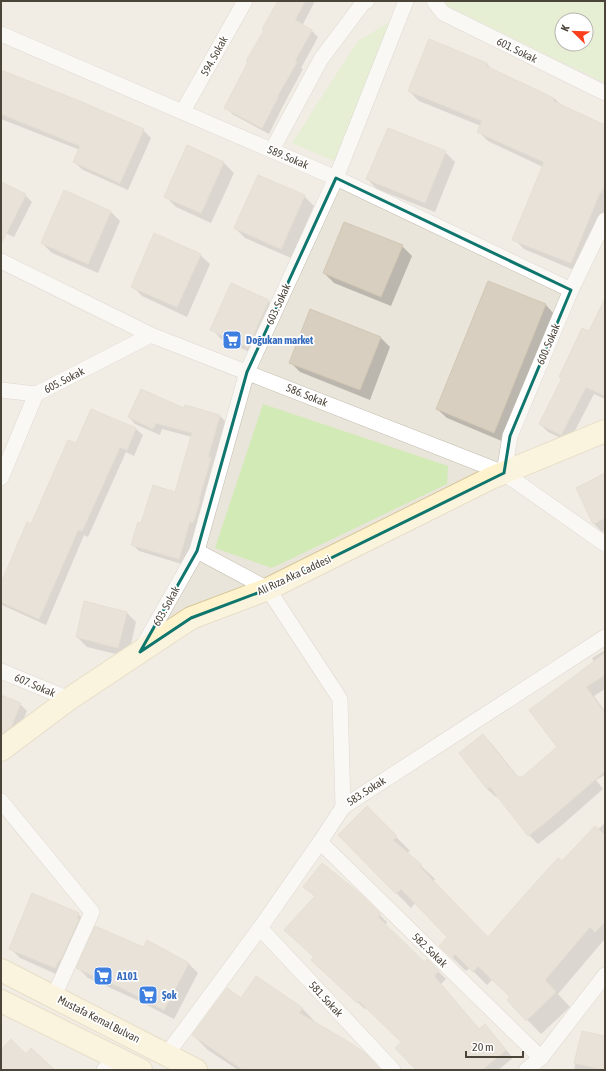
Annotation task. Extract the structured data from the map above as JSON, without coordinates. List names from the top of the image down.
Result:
{
  "streets": {
    "street": [
      "601. Sokak",
      "594. Sokak",
      "589. Sokak",
      "603. Sokak",
      "600. Sokak",
      "605. Sokak",
      "586. Sokak",
      "Ali Rıza Aka Caddesi",
      "607. Sokak",
      "583. Sokak",
      "582. Sokak",
      "581. Sokak",
      "Mustafa Kemal Bulvarı"
    ]
  },
  "crossings": [
    ["594. Sokak", "589. Sokak"],
    ["589. Sokak", "603. Sokak"],
    ["589. Sokak", "600. Sokak"],
    ["603. Sokak", "586. Sokak"],
    ["603. Sokak", "Ali Rıza Aka Caddesi"],
    ["600. Sokak", "586. Sokak"],
    ["600. Sokak", "Ali Rıza Aka Caddesi"],
    ["605. Sokak", "586. Sokak"],
    ["586. Sokak", "Ali Rıza Aka Caddesi"],
    ["Ali Rıza Aka Caddesi", "607. Sokak"],
    ["583. Sokak", "582. Sokak"],
    ["583. Sokak", "581. Sokak"],
    ["583. Sokak", "Mustafa Kemal Bulvarı"]
  ],
  "places": {
    "supermarket": ["Doğukan market", "A101", "Şok"]
  },
  "scale_bar": "20 m",
  "north": "top left"
}
